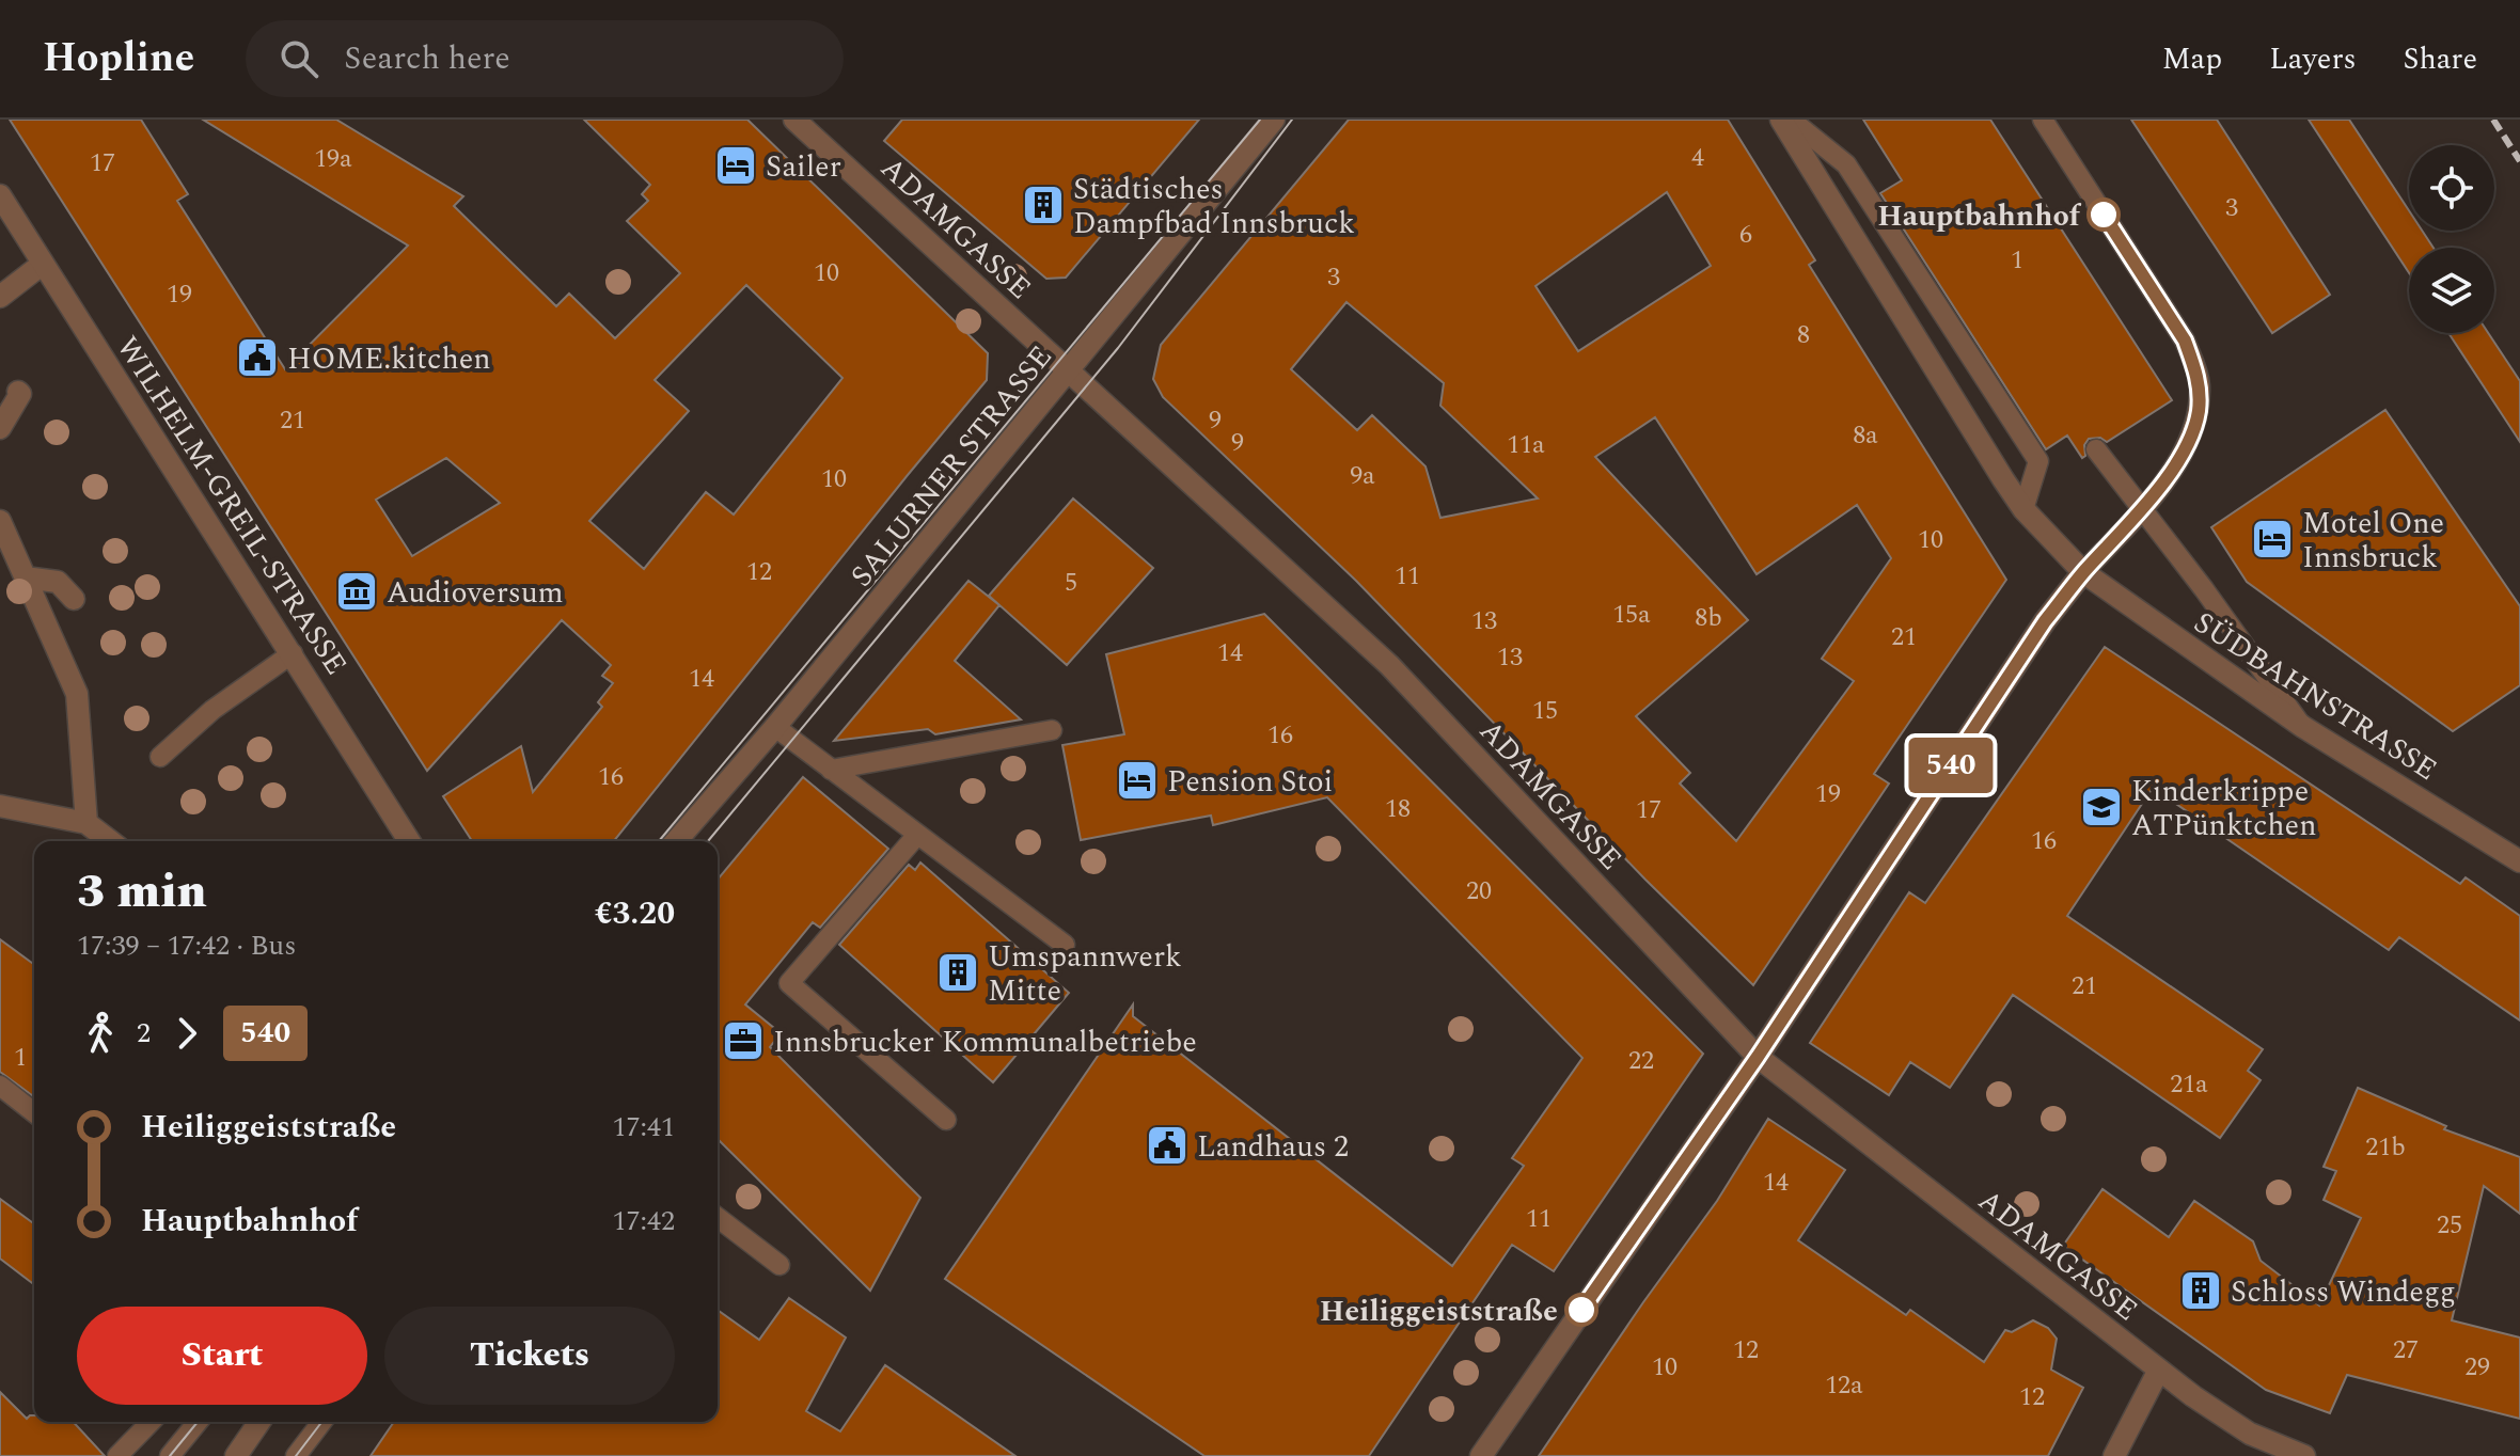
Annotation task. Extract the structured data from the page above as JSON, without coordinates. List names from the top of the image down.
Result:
{
  "streets": {
    "street": [
      "ADAMGASSE",
      "SALURNER STRASSE",
      "WILHELM-GREIL-STRASSE",
      "SÜDBAHNSTRASSE"
    ]
  },
  "crossings": [
    ["ADAMGASSE", "SALURNER STRASSE"]
  ],
  "places": {
    "hotel": ["Sailer", "Motel One Innsbruck", "Pension Stoi"],
    "building": ["Städtisches Dampfbad Innsbruck", "Umspannwerk Mitte", "Schloss Windegg"],
    "other": ["Hauptbahnhof", "Heiliggeiststraße"],
    "public building": ["HOME.kitchen", "Landhaus 2"],
    "museum": ["Audioversum"],
    "school or university": ["Kinderkrippe ATPünktchen"],
    "office": ["Innsbrucker Kommunalbetriebe"]
  },
  "lines": ["bus line 540"],
  "house_numbers": [
    "4",
    "19a",
    "17",
    "3",
    "6",
    "1",
    "10",
    "3",
    "19",
    "8",
    "21",
    "9",
    "8a",
    "9",
    "11a",
    "9a",
    "10",
    "10",
    "12",
    "11",
    "5",
    "15a",
    "8b",
    "13",
    "21",
    "14",
    "13",
    "14",
    "15",
    "16",
    "16",
    "19",
    "18",
    "17",
    "16",
    "20",
    "21",
    "1",
    "22",
    "21a",
    "21b",
    "14",
    "11",
    "25",
    "12",
    "27",
    "10",
    "29",
    "12a",
    "12"
  ],
  "page": {
    "header": "Hopline",
    "search": "Search here",
    "nav": ["Map", "Layers", "Share"],
    "on_map": "540",
    "heading": ["3 min", "17:39 – 17:42 · Bus", "€3.20"],
    "legs": ["2", "540"],
    "list": [
      {
        "name": "Heiliggeiststraße",
        "value": "17:41"
      },
      {
        "name": "Hauptbahnhof",
        "value": "17:42"
      }
    ],
    "buttons": ["Start", "Tickets"]
  }
}
